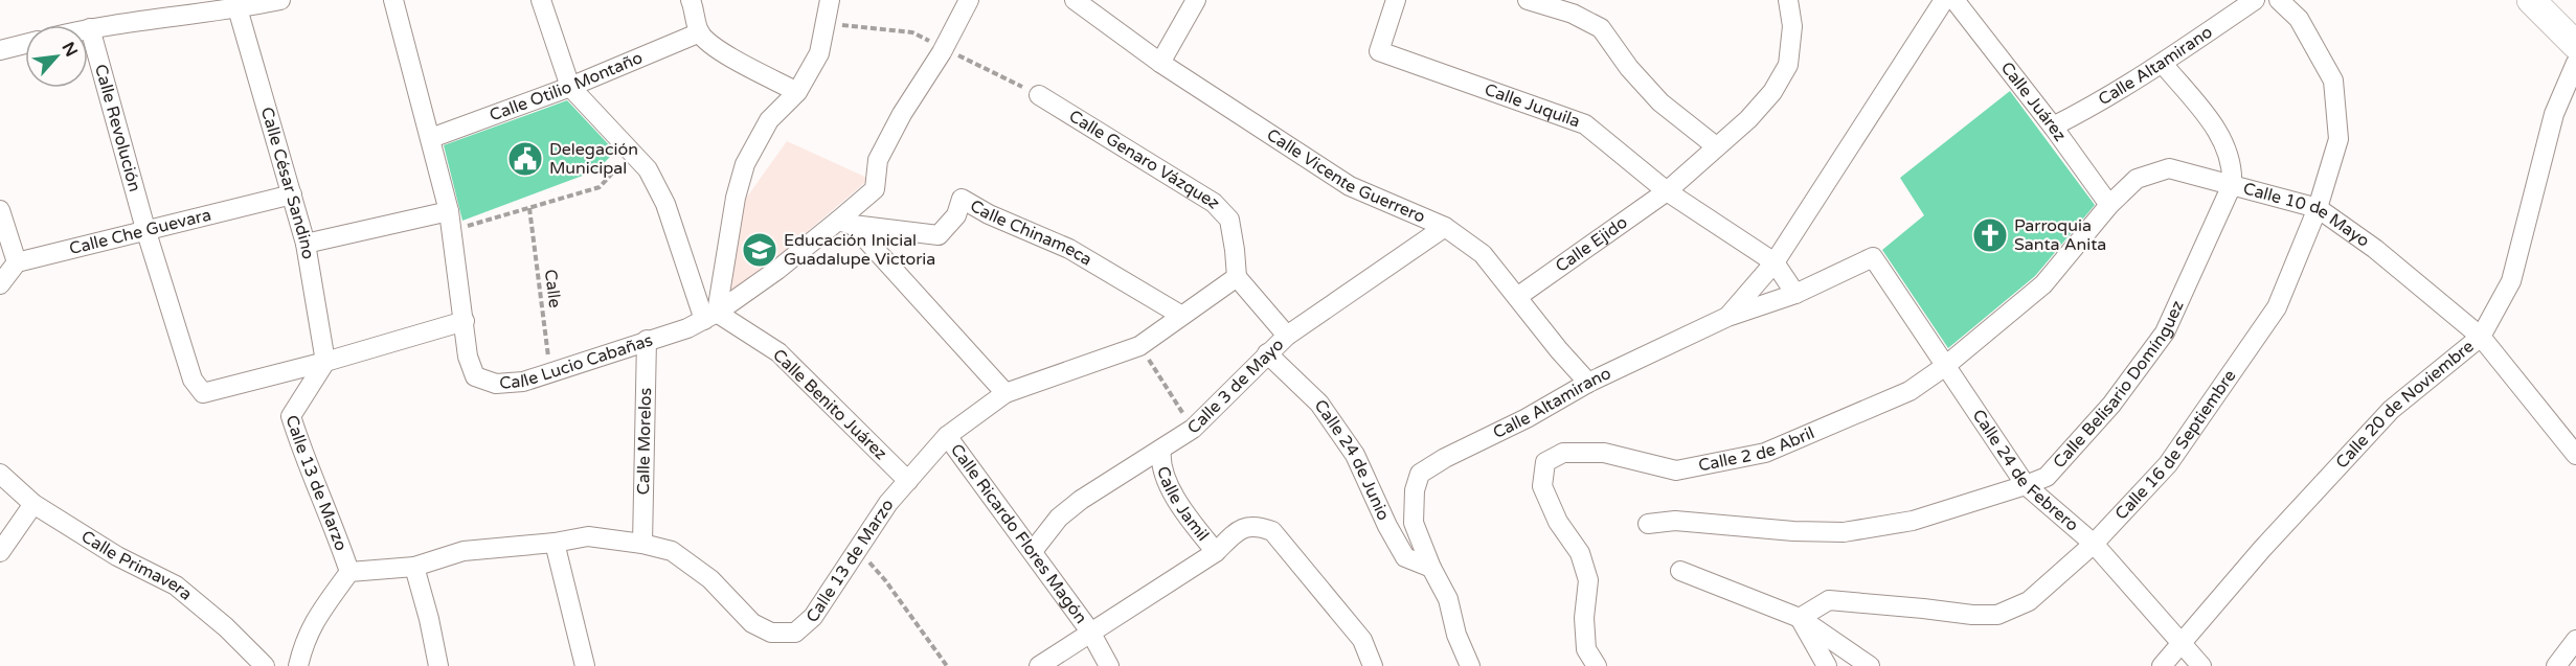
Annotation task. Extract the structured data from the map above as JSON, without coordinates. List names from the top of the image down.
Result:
{
  "streets": {
    "street": [
      "Calle Altamirano",
      "Calle Otilio Montaño",
      "Calle Juárez",
      "Calle Juquila",
      "Calle Revolución",
      "Calle Genaro Vázquez",
      "Calle Vicente Guerrero",
      "Calle César Sandino",
      "Calle 10 de Mayo",
      "Calle Che Guevara",
      "Calle Chinameca",
      "Calle Ejido",
      "Calle Lucio Cabañas",
      "Calle Belisario Domínguez",
      "Calle 3 de Mayo",
      "Calle Benito Juárez",
      "Calle 20 de Noviembre",
      "Calle Morelos",
      "Calle 16 de Septiembre",
      "Calle 2 de Abril",
      "Calle 24 de Junio",
      "Calle 24 de Febrero",
      "Calle 13 de Marzo",
      "Calle Jamil",
      "Calle Ricardo Flores Magón",
      "Calle Primavera"
    ],
    "path": ["Calle"]
  },
  "crossings": [
    ["Calle Altamirano", "Calle Juárez"],
    ["Calle Altamirano", "Calle Vicente Guerrero"],
    ["Calle Altamirano", "Calle 24 de Junio"],
    ["Calle Altamirano", "Calle 24 de Febrero"],
    ["Calle Otilio Montaño", "Calle Lucio Cabañas"],
    ["Calle Juárez", "Calle 10 de Mayo"],
    ["Calle Juárez", "Calle 2 de Abril"],
    ["Calle Juquila", "Calle Ejido"],
    ["Calle Revolución", "Calle César Sandino"],
    ["Calle Revolución", "Calle Che Guevara"],
    ["Calle Revolución", "Calle 13 de Marzo"],
    ["Calle Genaro Vázquez", "Calle 13 de Marzo"],
    ["Calle Vicente Guerrero", "Calle Ejido"],
    ["Calle Vicente Guerrero", "Calle 3 de Mayo"],
    ["Calle César Sandino", "Calle Che Guevara"],
    ["Calle César Sandino", "Calle 13 de Marzo"],
    ["Calle 10 de Mayo", "Calle Belisario Domínguez"],
    ["Calle 10 de Mayo", "Calle 20 de Noviembre"],
    ["Calle 10 de Mayo", "Calle 16 de Septiembre"],
    ["Calle 10 de Mayo", "Calle 2 de Abril"],
    ["Calle Chinameca", "Calle Lucio Cabañas"],
    ["Calle Chinameca", "Calle 13 de Marzo"],
    ["Calle", "Calle Lucio Cabañas"],
    ["Calle Lucio Cabañas", "Calle Benito Juárez"],
    ["Calle Lucio Cabañas", "Calle Morelos"],
    ["Calle Belisario Domínguez", "Calle 24 de Febrero"],
    ["Calle 3 de Mayo", "Calle 24 de Junio"],
    ["Calle 3 de Mayo", "Calle Jamil"],
    ["Calle 3 de Mayo", "Calle Ricardo Flores Magón"],
    ["Calle Benito Juárez", "Calle 13 de Marzo"],
    ["Calle 20 de Noviembre", "Calle 24 de Febrero"],
    ["Calle Morelos", "Calle 13 de Marzo"],
    ["Calle 16 de Septiembre", "Calle 24 de Febrero"],
    ["Calle 2 de Abril", "Calle 24 de Febrero"],
    ["Calle 13 de Marzo", "Calle Ricardo Flores Magón"]
  ],
  "places": {
    "public building": ["Delegación Municipal"],
    "church": ["Parroquia Santa Anita"],
    "school or university": ["Educación Inicial Guadalupe Victoria"]
  },
  "north": "top right"
}
